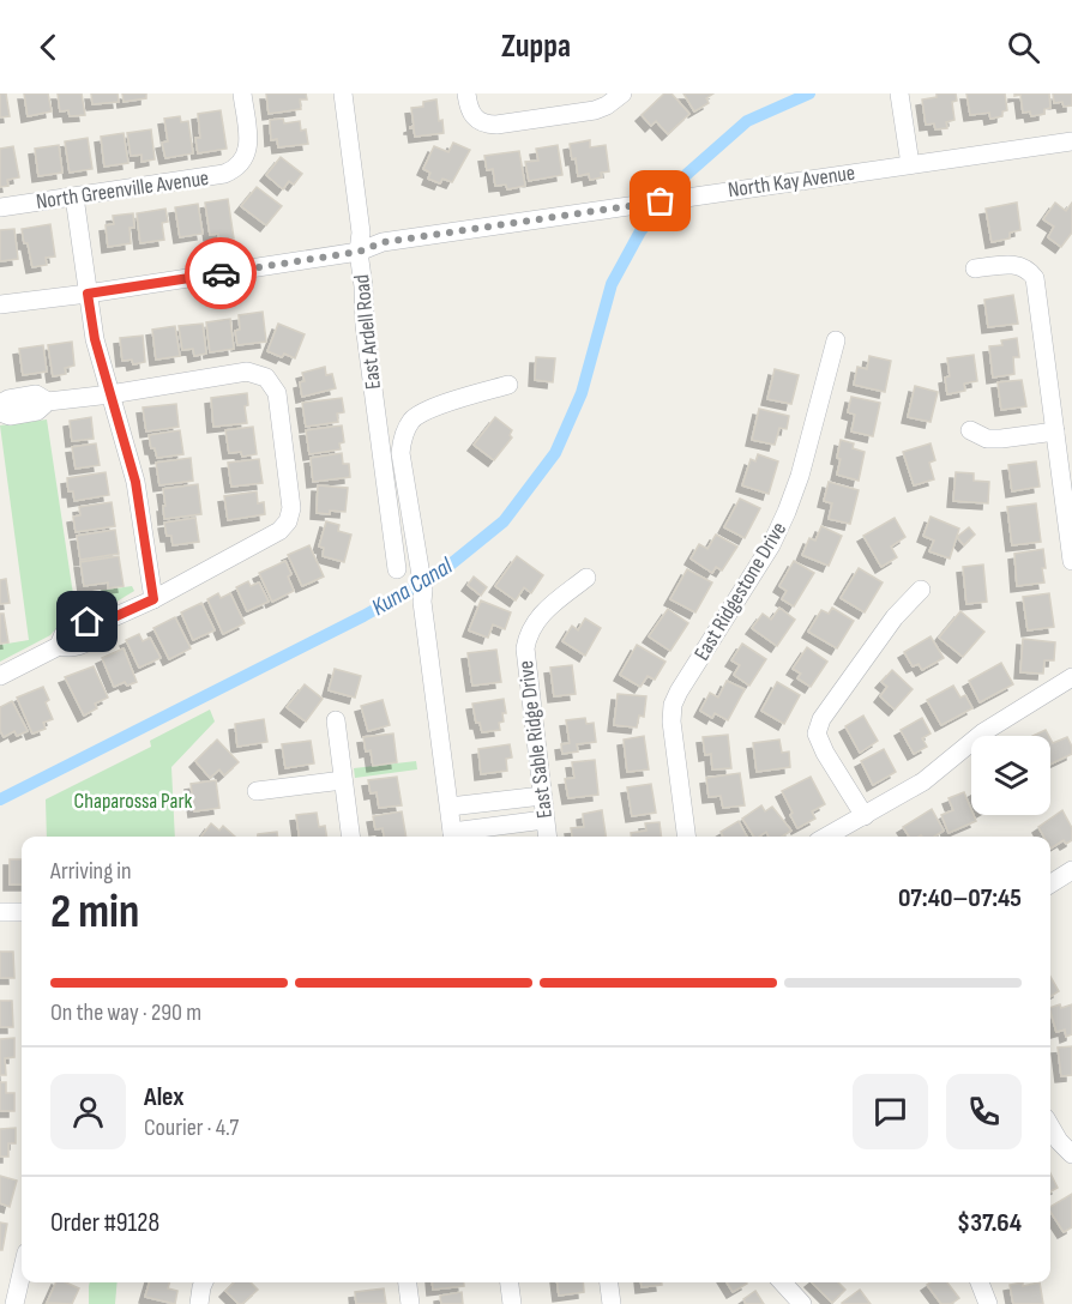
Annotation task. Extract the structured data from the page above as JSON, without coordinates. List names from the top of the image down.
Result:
{
  "streets": {
    "street": [
      "North Kay Avenue",
      "North Greenville Avenue",
      "East Ardell Road",
      "East Ridgestone Drive",
      "East Sable Ridge Drive"
    ]
  },
  "crossings": [
    ["North Kay Avenue", "East Ardell Road"]
  ],
  "water": ["Kuna Canal"],
  "parks": ["Chaparossa Park"],
  "page": {
    "header": "Zuppa",
    "heading": ["2 min", "Arriving in", "07:40–07:45"],
    "panel": [
      "Alex",
      "Courier · 4.7",
      "Order #9128",
      "$37.64"
    ],
    "bar": "On the way · 290 m"
  }
}
